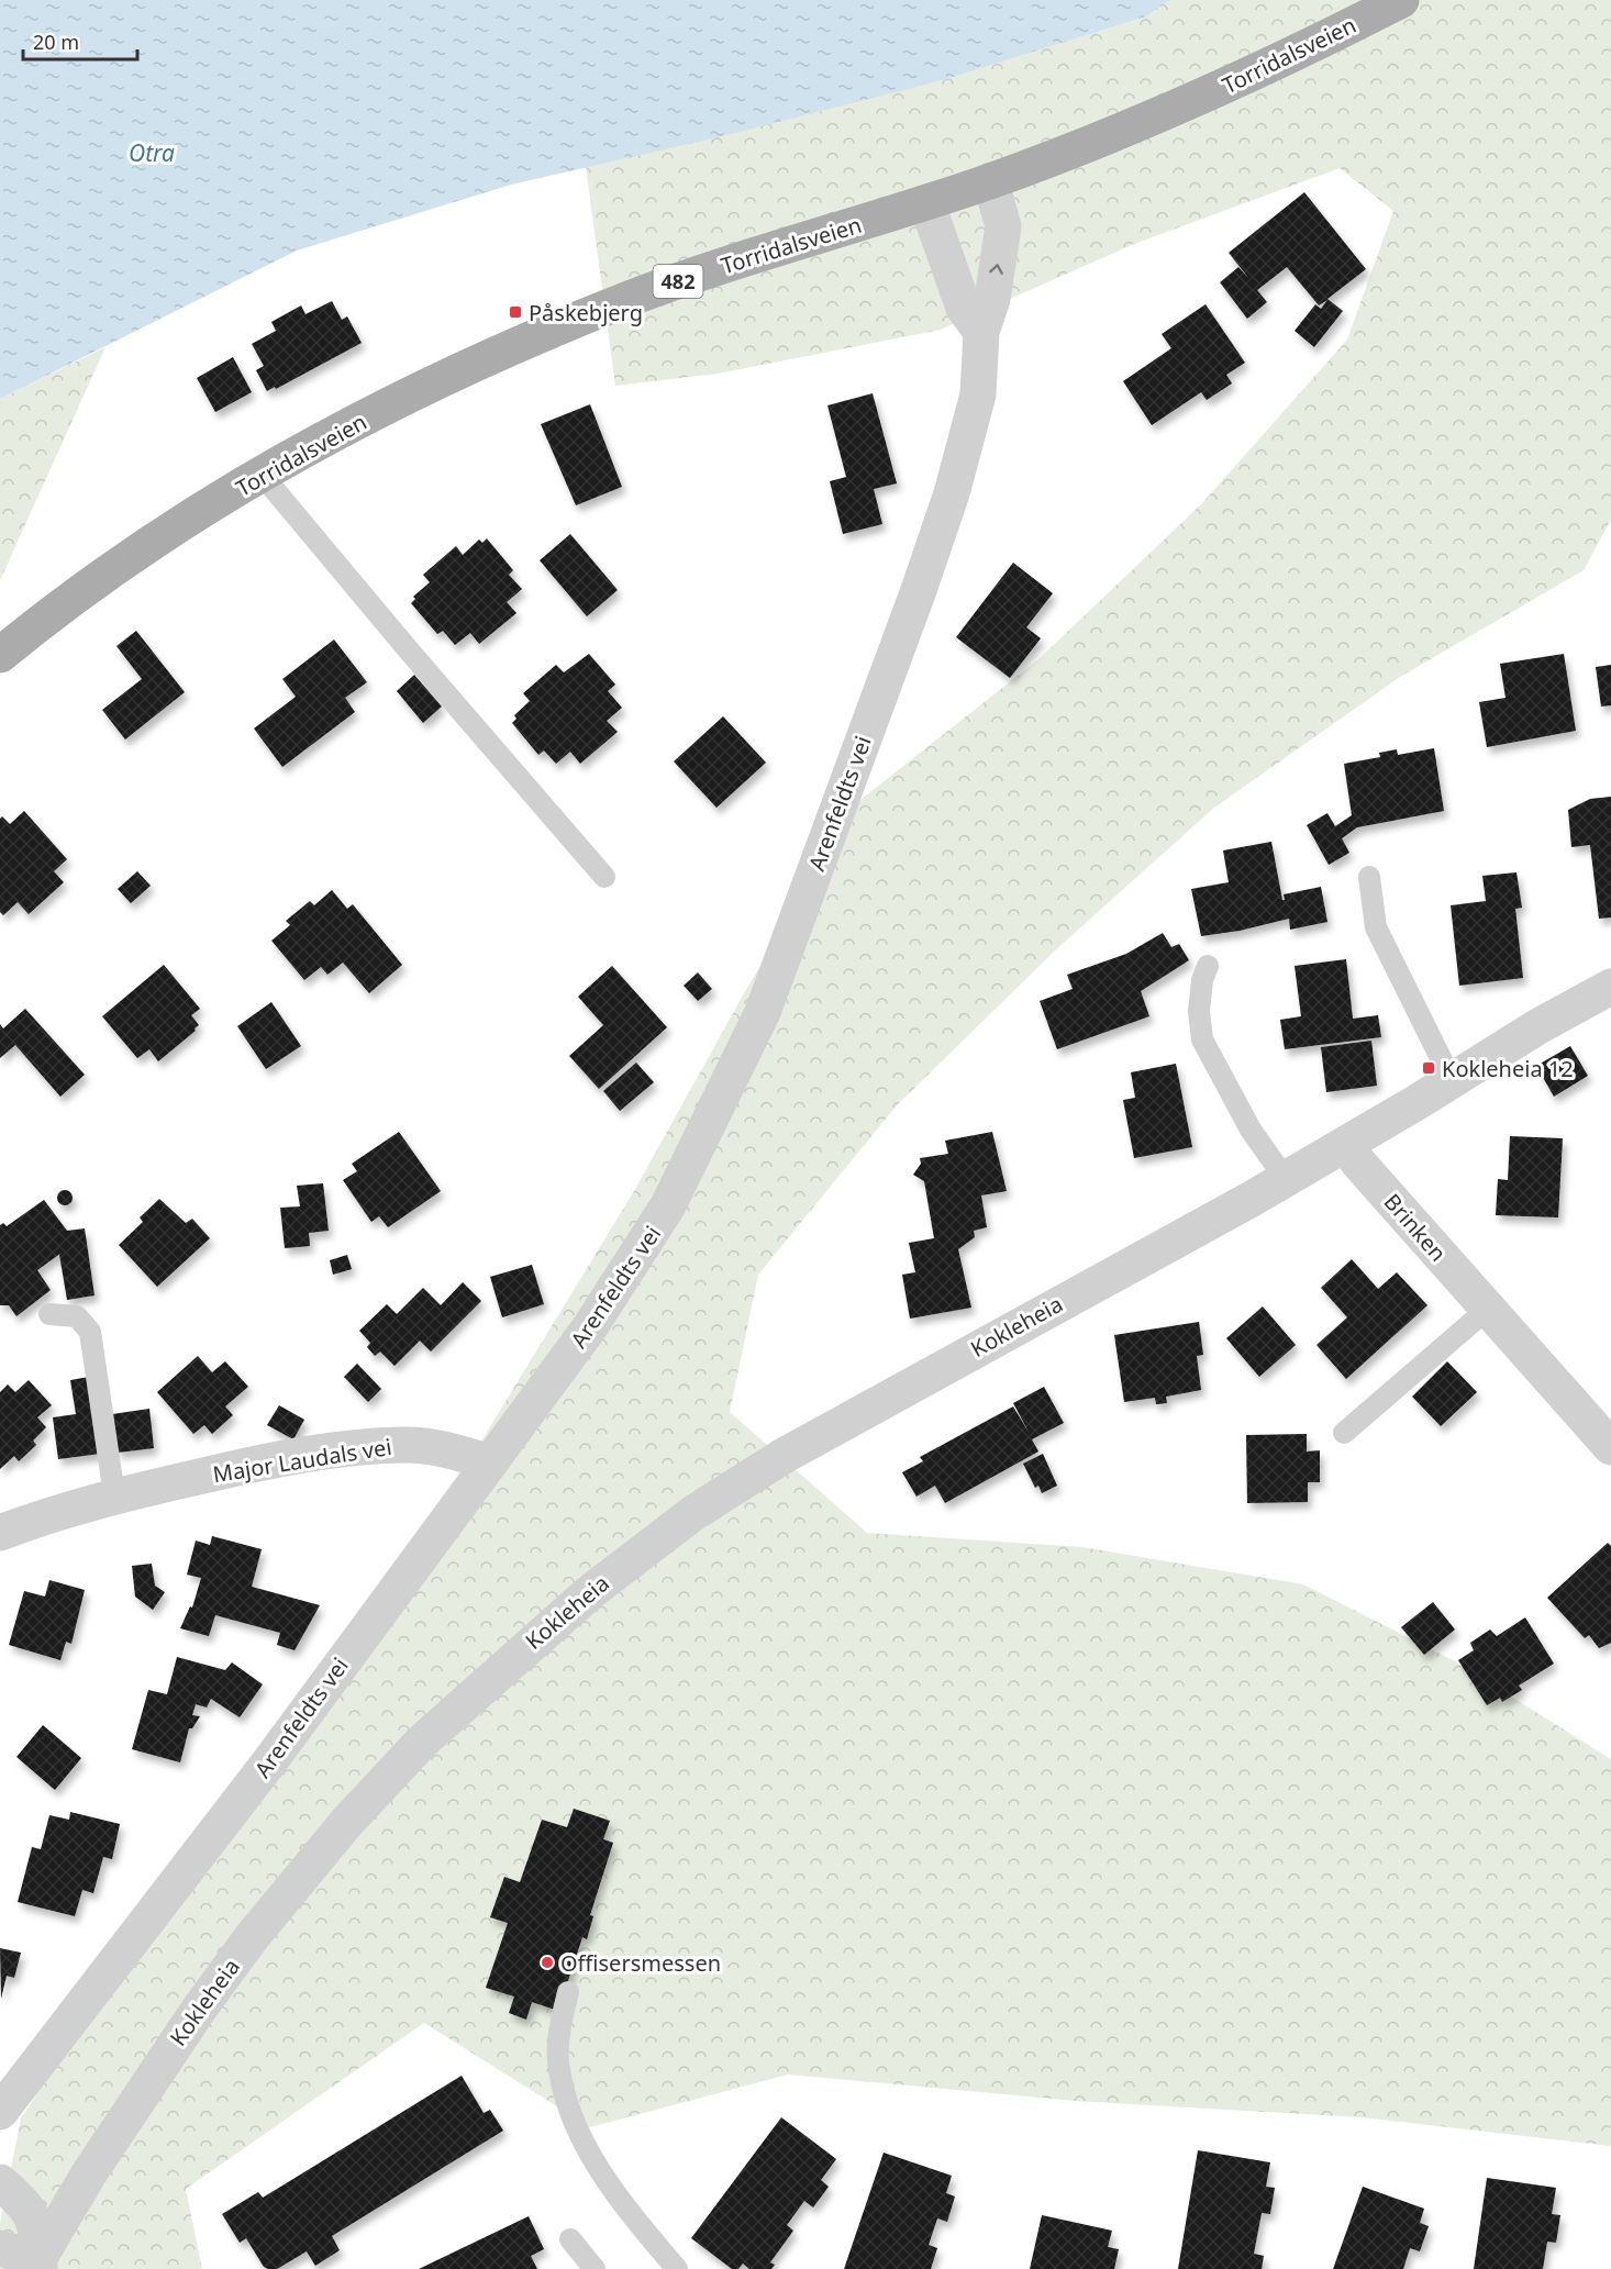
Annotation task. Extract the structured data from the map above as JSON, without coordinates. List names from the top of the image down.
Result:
{
  "streets": {
    "main road": ["Torridalsveien", "482"],
    "street": [
      "Arenfeldts vei",
      "Brinken",
      "Kokleheia",
      "Major Laudals vei"
    ]
  },
  "crossings": [
    ["Torridalsveien", "Arenfeldts vei"],
    ["Arenfeldts vei", "Major Laudals vei"],
    ["Brinken", "Kokleheia"]
  ],
  "water": ["Otra"],
  "places": {
    "transit": ["Påskebjerg", "Kokleheia 12"],
    "other": ["Offisersmessen"]
  },
  "scale_bar": "20 m"
}
